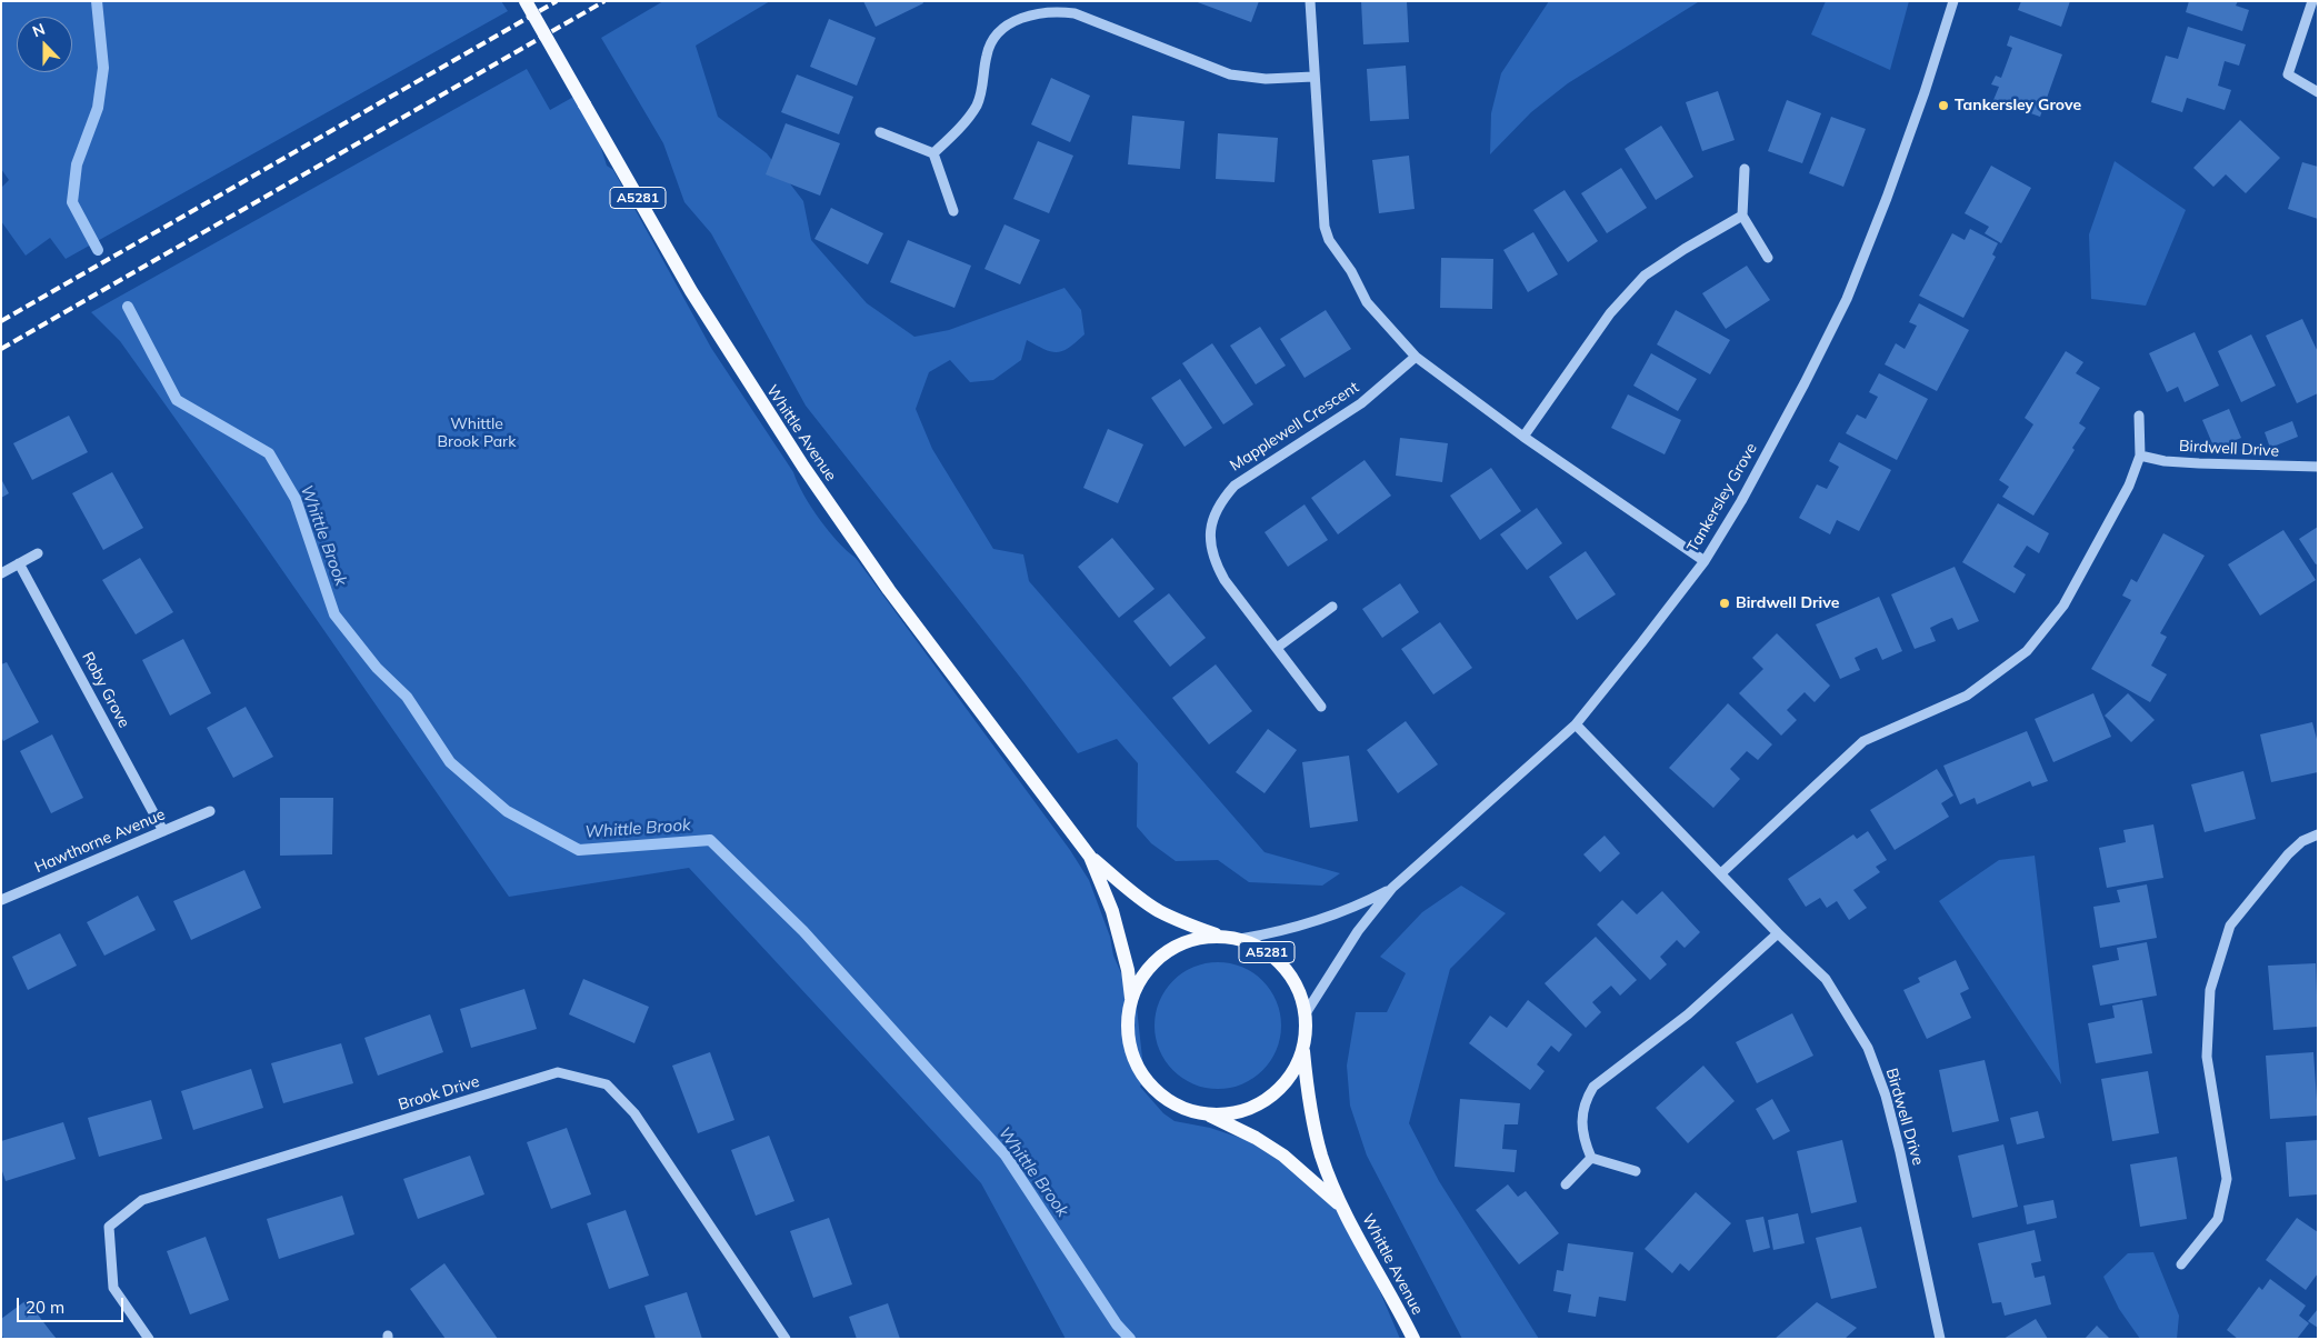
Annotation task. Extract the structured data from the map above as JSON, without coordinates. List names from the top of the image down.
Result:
{
  "streets": {
    "main road": ["A5281", "Whittle Avenue"],
    "street": [
      "Mapplewell Crescent",
      "Birdwell Drive",
      "Tankersley Grove",
      "Roby Grove",
      "Hawthorne Avenue",
      "Brook Drive"
    ]
  },
  "crossings": [
    ["A5281", "Whittle Avenue"],
    ["A5281", "Tankersley Grove"],
    ["Whittle Avenue", "Tankersley Grove"],
    ["Birdwell Drive", "Tankersley Grove"],
    ["Roby Grove", "Hawthorne Avenue"]
  ],
  "water": ["Whittle Brook"],
  "parks": ["Whittle Brook Park"],
  "places": ["Tankersley Grove", "Birdwell Drive"],
  "scale_bar": "20 m",
  "north": "top"
}
